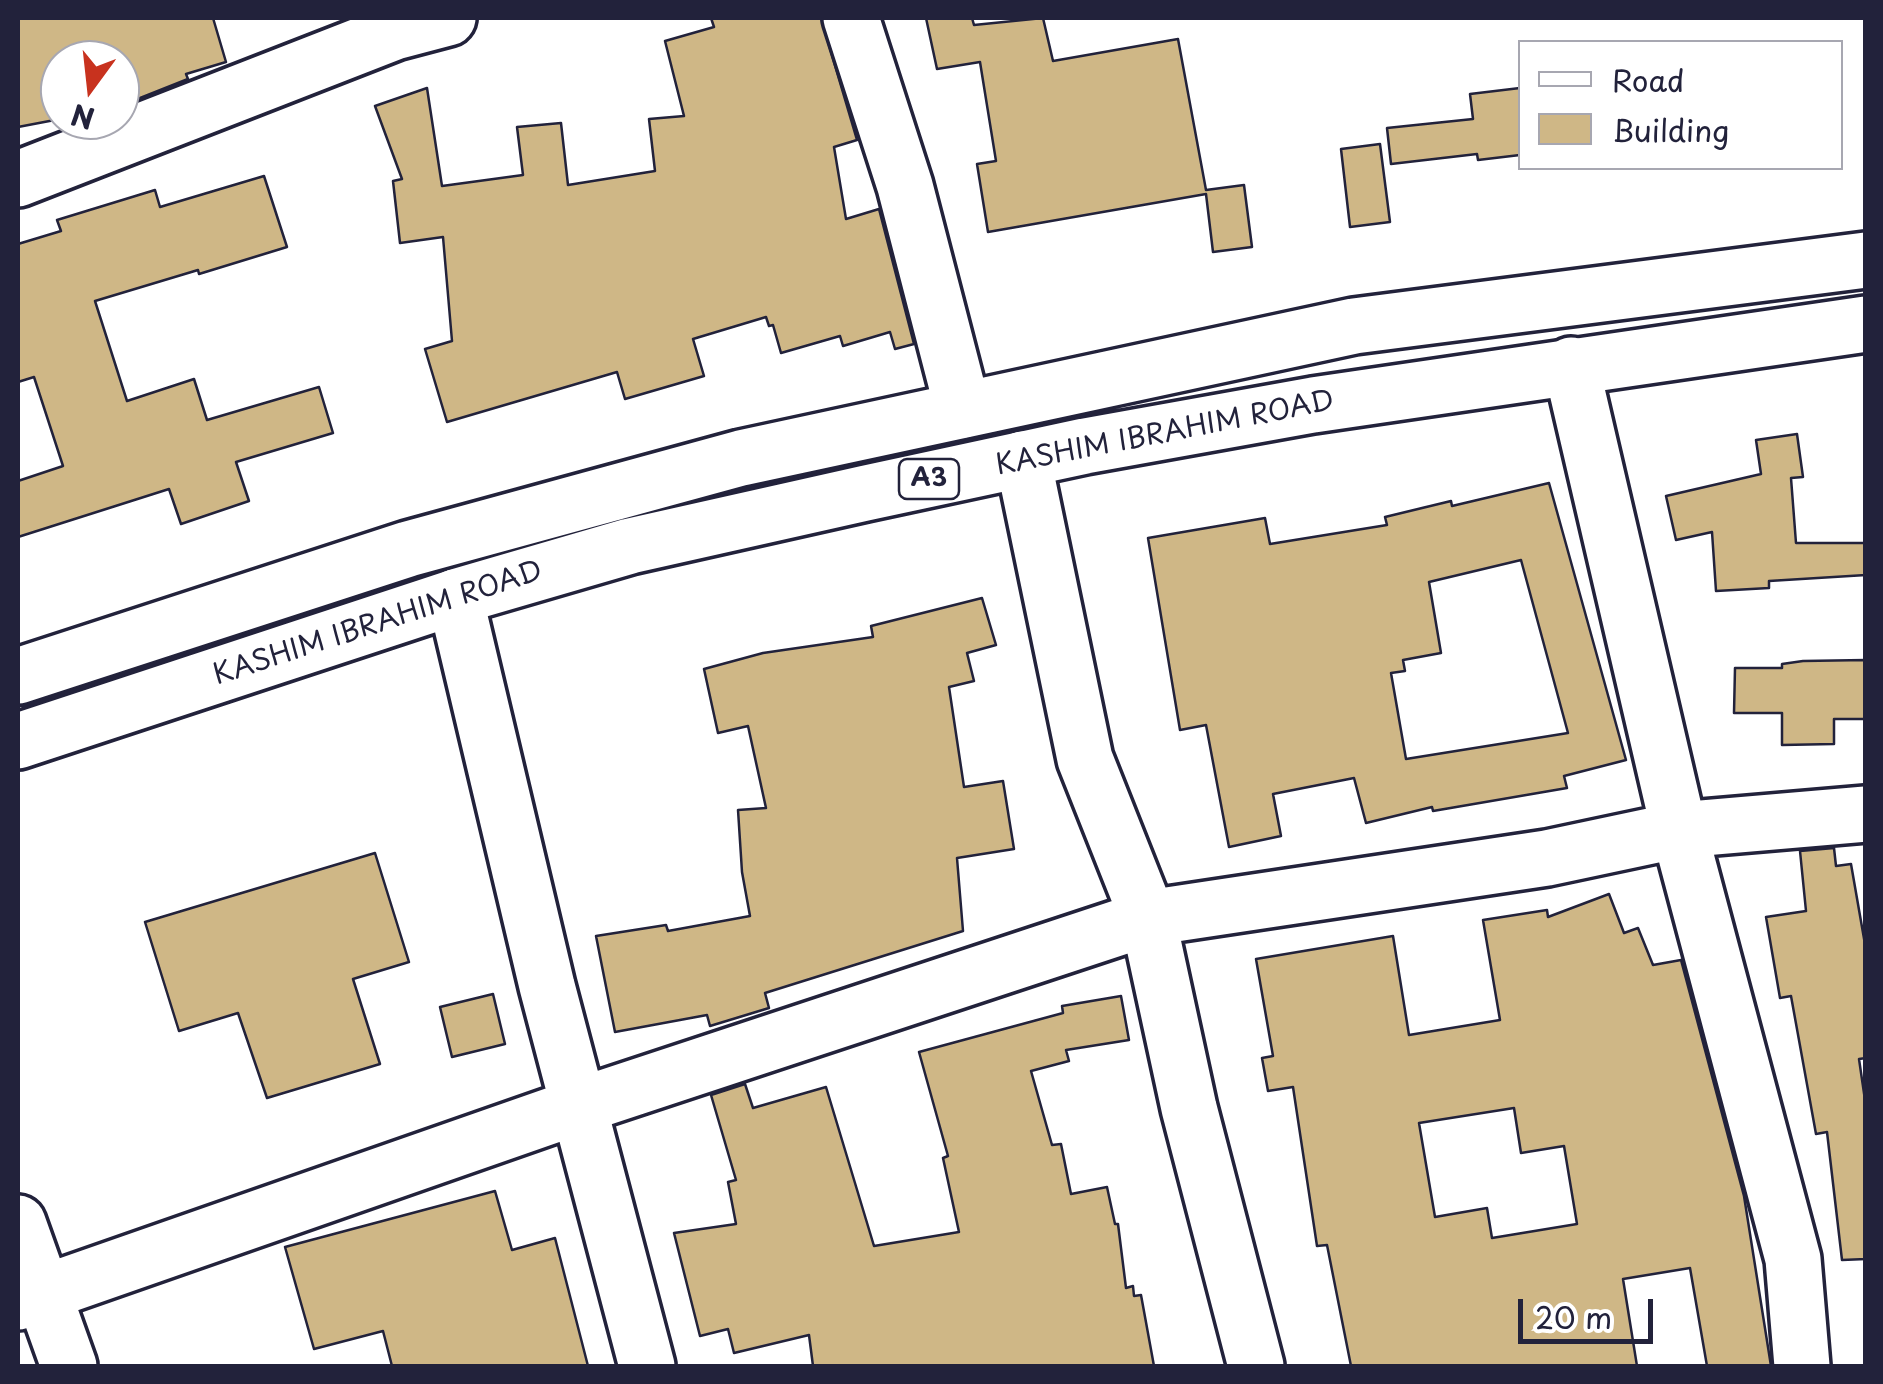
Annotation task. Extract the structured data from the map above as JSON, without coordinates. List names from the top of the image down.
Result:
{
  "streets": {
    "main road": ["KASHIM IBRAHIM ROAD", "A3"]
  },
  "legend": ["Road", "Building"],
  "scale_bar": "20 m",
  "north": "bottom"
}
